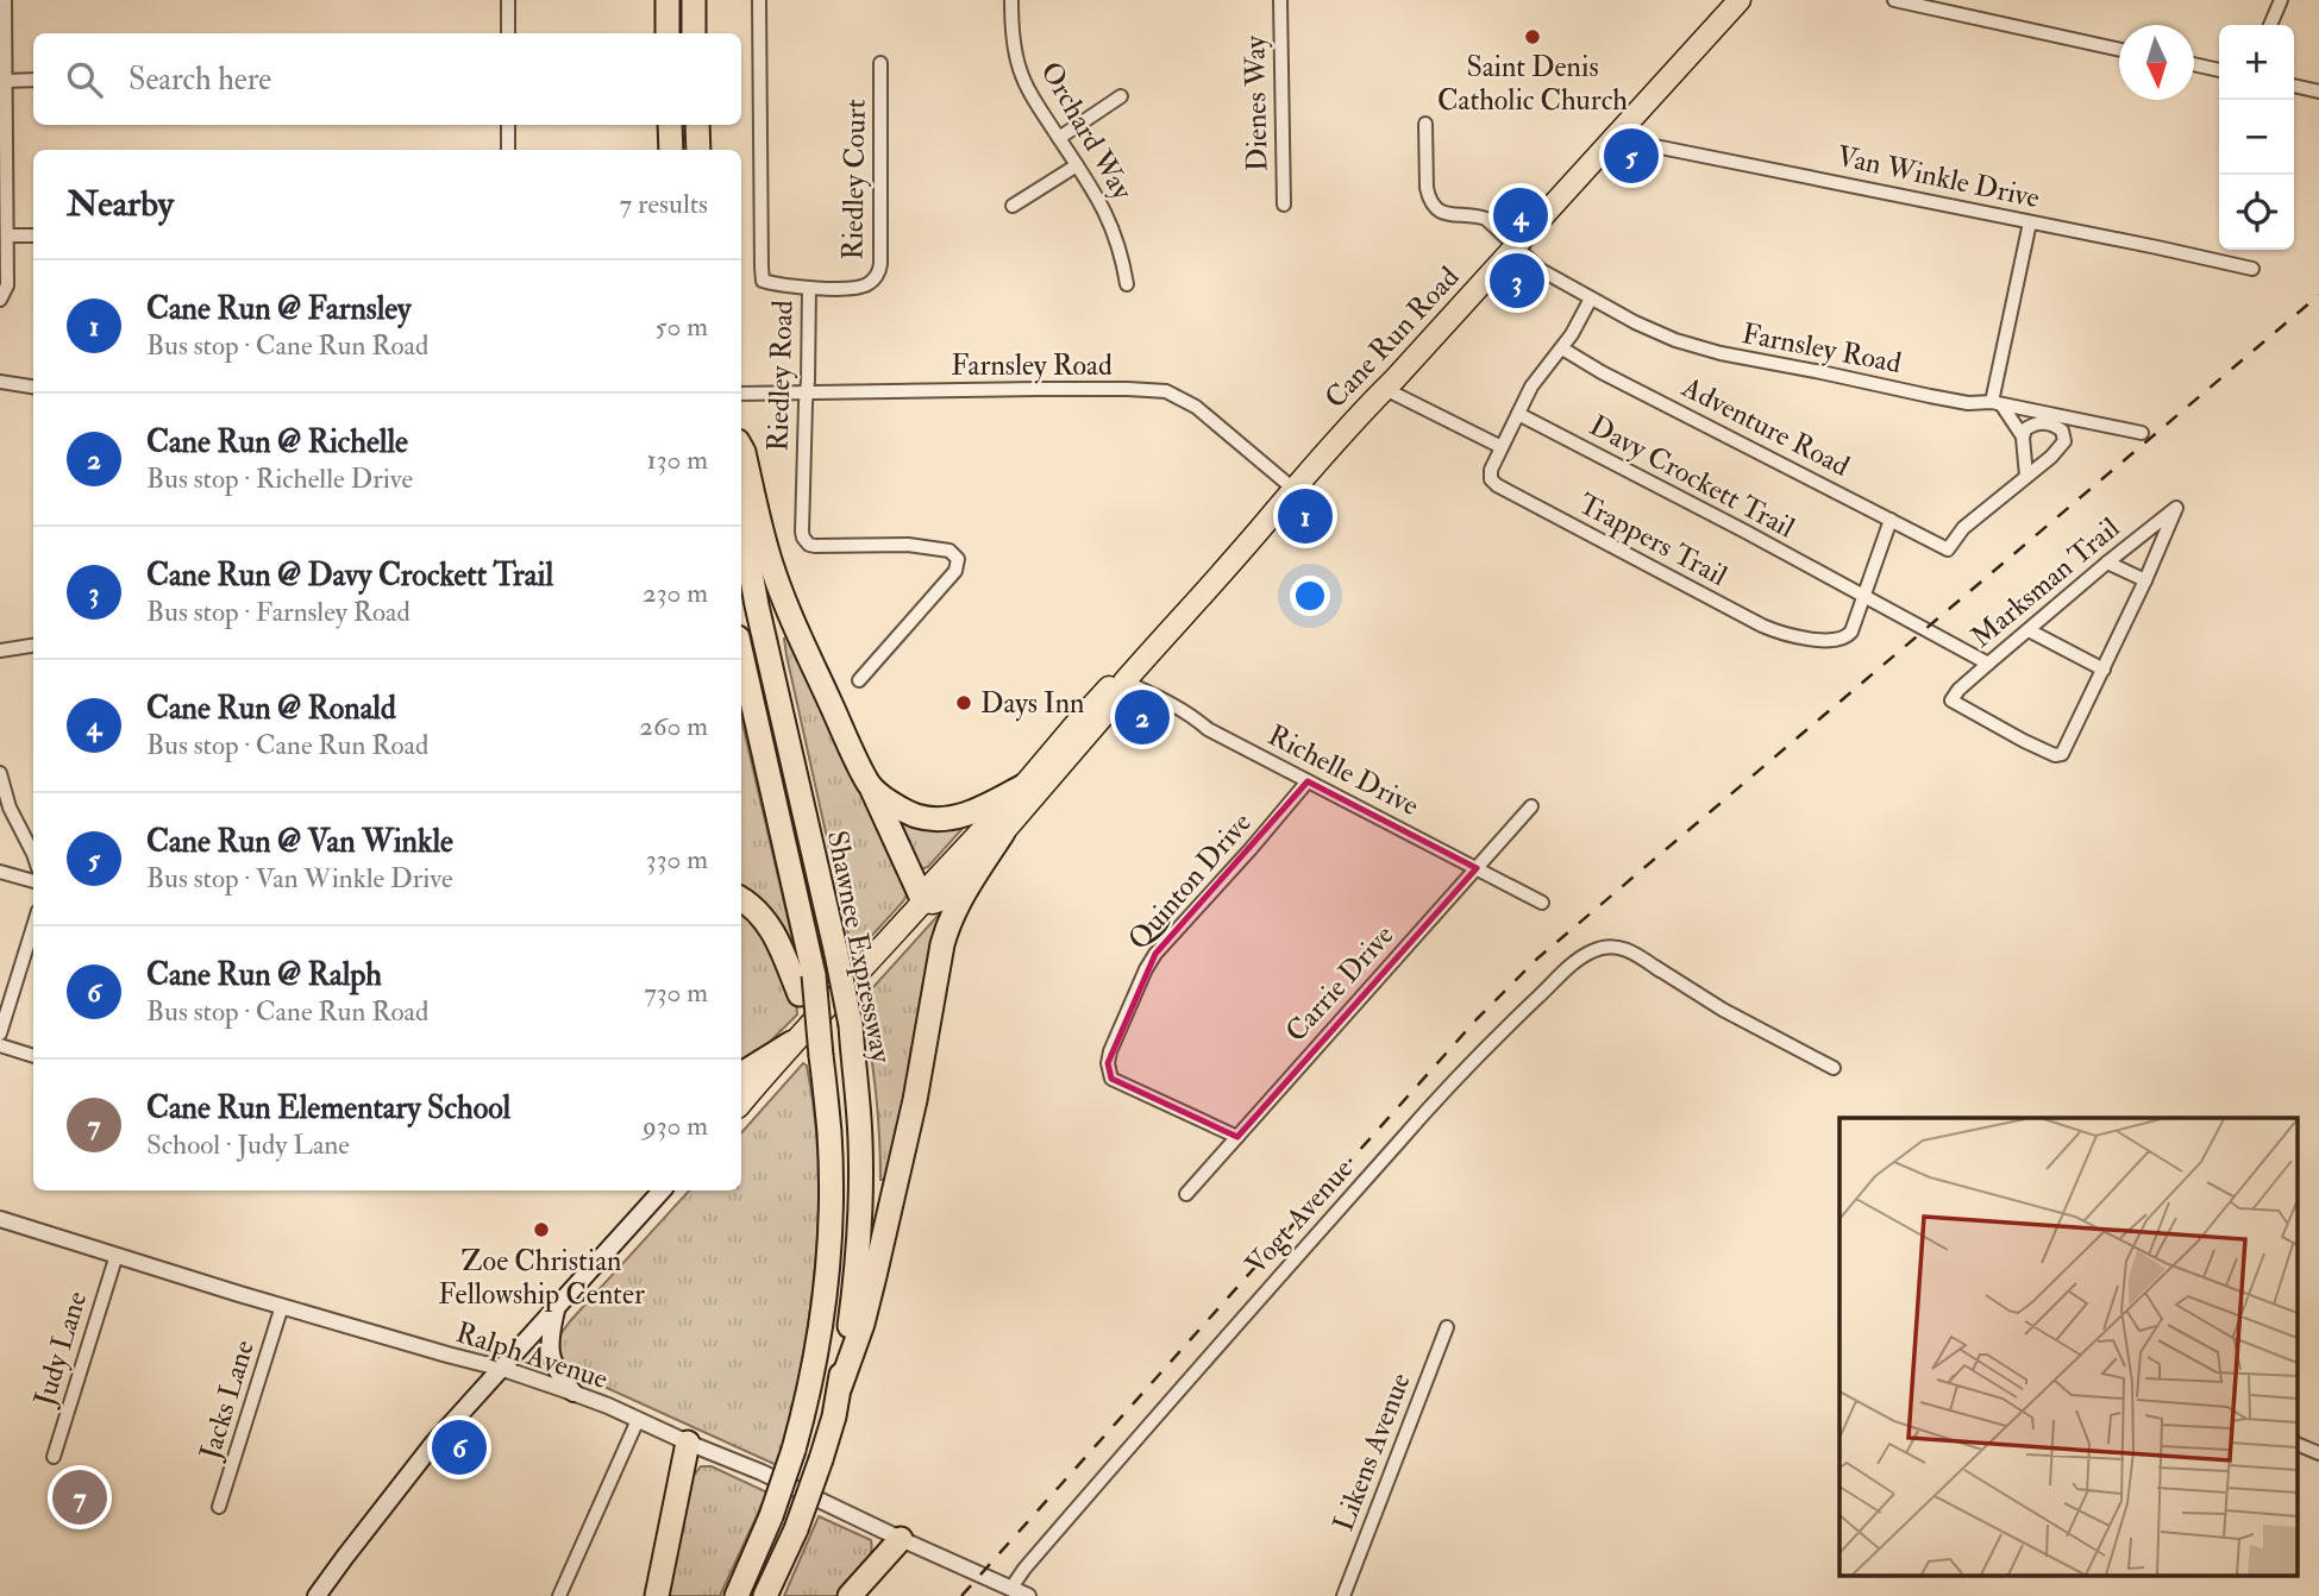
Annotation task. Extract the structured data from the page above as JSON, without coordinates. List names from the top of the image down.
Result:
{
  "streets": {
    "highway": ["Cane Run Road", "Shawnee Expressway"],
    "street": [
      "Dienes Way",
      "Orchard Way",
      "Van Winkle Drive",
      "Riedley Court",
      "Farnsley Road",
      "Riedley Road",
      "Adventure Road",
      "Davy Crockett Trail",
      "Trappers Trail",
      "Marksman Trail",
      "Richelle Drive",
      "Quinton Drive",
      "Carrie Drive",
      "Vogt Avenue",
      "Judy Lane",
      "Ralph Avenue",
      "Jacks Lane",
      "Likens Avenue"
    ]
  },
  "crossings": [
    ["Van Winkle Drive", "Cane Run Road"],
    ["Riedley Court", "Riedley Road"],
    ["Cane Run Road", "Farnsley Road"],
    ["Cane Run Road", "Richelle Drive"],
    ["Farnsley Road", "Riedley Road"],
    ["Davy Crockett Trail", "Trappers Trail"],
    ["Davy Crockett Trail", "Marksman Trail"],
    ["Richelle Drive", "Quinton Drive"],
    ["Richelle Drive", "Carrie Drive"],
    ["Quinton Drive", "Carrie Drive"],
    ["Vogt Avenue", "Ralph Avenue"],
    ["Judy Lane", "Ralph Avenue"],
    ["Ralph Avenue", "Jacks Lane"]
  ],
  "places": ["Saint Denis Catholic Church", "Days Inn", "Zoe Christian Fellowship Center"],
  "north": "bottom",
  "page": {
    "map_buttons": ["+", "−"],
    "search": "Search here",
    "pins": [
      "5",
      "4",
      "3",
      "1",
      "2",
      "6",
      "7"
    ],
    "heading": ["Nearby", "7 results"],
    "list": [
      {
        "mark": "1",
        "name": "Cane Run @ Farnsley",
        "note": "Bus stop · Cane Run Road",
        "value": "50 m"
      },
      {
        "mark": "2",
        "name": "Cane Run @ Richelle",
        "note": "Bus stop · Richelle Drive",
        "value": "130 m"
      },
      {
        "mark": "3",
        "name": "Cane Run @ Davy Crockett Trail",
        "note": "Bus stop · Farnsley Road",
        "value": "230 m"
      },
      {
        "mark": "4",
        "name": "Cane Run @ Ronald",
        "note": "Bus stop · Cane Run Road",
        "value": "260 m"
      },
      {
        "mark": "5",
        "name": "Cane Run @ Van Winkle",
        "note": "Bus stop · Van Winkle Drive",
        "value": "330 m"
      },
      {
        "mark": "6",
        "name": "Cane Run @ Ralph",
        "note": "Bus stop · Cane Run Road",
        "value": "730 m"
      },
      {
        "mark": "7",
        "name": "Cane Run Elementary School",
        "note": "School · Judy Lane",
        "value": "930 m"
      }
    ]
  }
}
